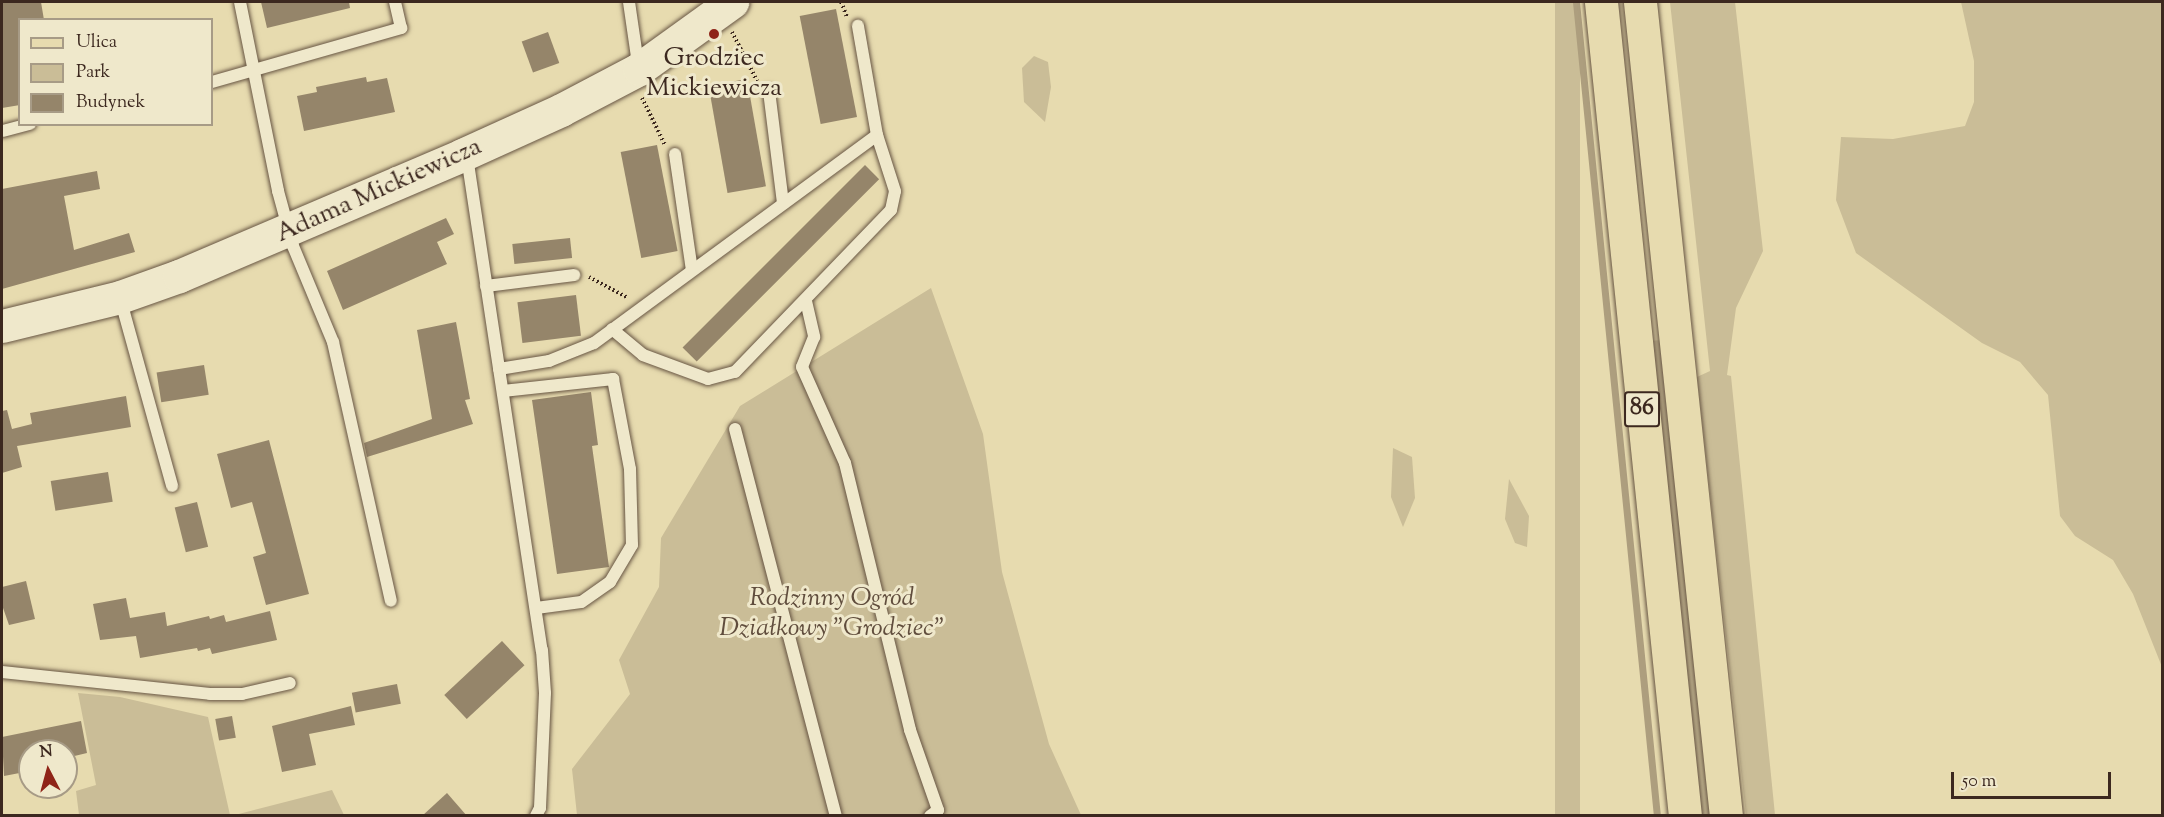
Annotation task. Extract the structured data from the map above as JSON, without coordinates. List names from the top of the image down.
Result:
{
  "streets": {
    "main road": ["86"],
    "street": ["Adama Mickiewicza"]
  },
  "parks": ["Rodzinny Ogród Działkowy \"Grodziec\""],
  "places": ["Grodziec Mickiewicza"],
  "legend": ["Ulica", "Park", "Budynek"],
  "scale_bar": "50 m",
  "north": "top"
}
